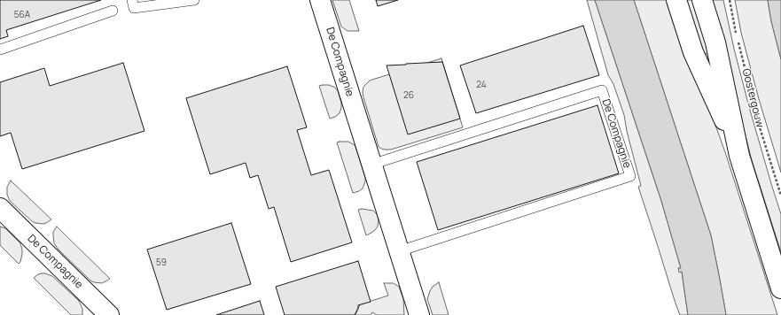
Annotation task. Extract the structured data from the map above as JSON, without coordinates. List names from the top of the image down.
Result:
{
  "streets": {
    "street": ["De Compagnie"],
    "path": ["Oostergouw"]
  },
  "house_numbers": [
    "56A",
    "24",
    "26",
    "59"
  ]
}
